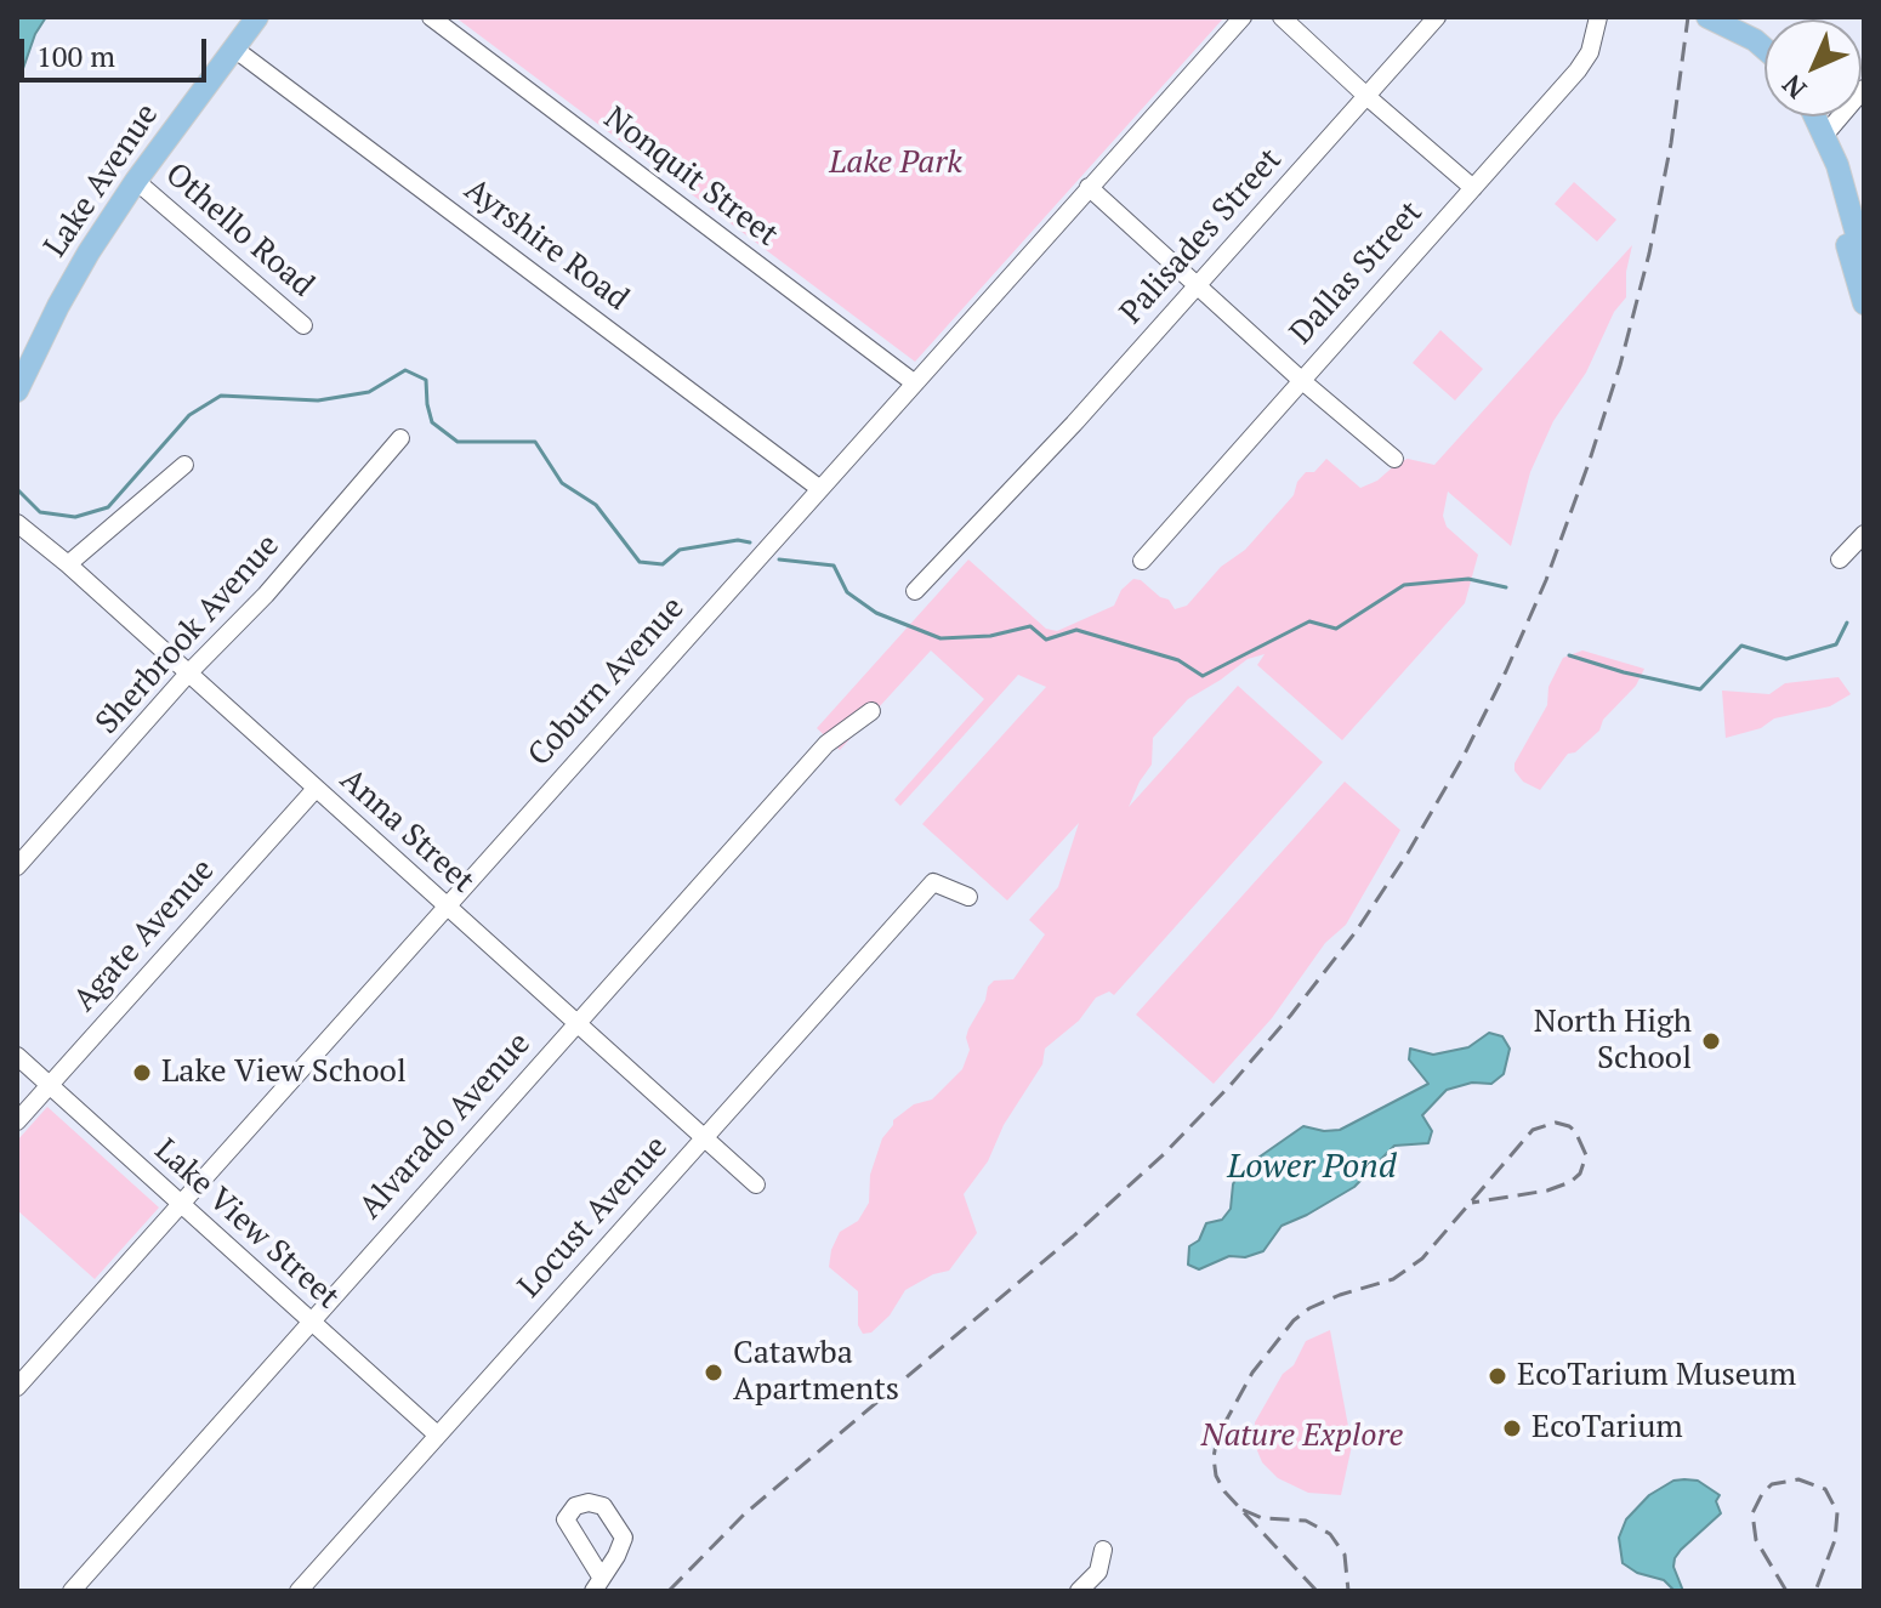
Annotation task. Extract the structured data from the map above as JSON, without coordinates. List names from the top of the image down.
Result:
{
  "streets": {
    "main road": ["Lake Avenue"],
    "street": [
      "Nonquit Street",
      "Othello Road",
      "Palisades Street",
      "Ayrshire Road",
      "Dallas Street",
      "Sherbrook Avenue",
      "Coburn Avenue",
      "Anna Street",
      "Agate Avenue",
      "Alvarado Avenue",
      "Locust Avenue",
      "Lake View Street"
    ]
  },
  "crossings": [
    ["Nonquit Street", "Coburn Avenue"],
    ["Lake Avenue", "Othello Road"],
    ["Lake Avenue", "Ayrshire Road"],
    ["Ayrshire Road", "Coburn Avenue"],
    ["Sherbrook Avenue", "Anna Street"],
    ["Coburn Avenue", "Anna Street"],
    ["Coburn Avenue", "Lake View Street"],
    ["Anna Street", "Agate Avenue"],
    ["Anna Street", "Alvarado Avenue"],
    ["Anna Street", "Locust Avenue"],
    ["Agate Avenue", "Lake View Street"],
    ["Alvarado Avenue", "Lake View Street"],
    ["Locust Avenue", "Lake View Street"]
  ],
  "water": ["Lower Pond"],
  "parks": ["Lake Park", "Nature Explore"],
  "places": [
    "North High School",
    "Lake View School",
    "Catawba Apartments",
    "EcoTarium Museum",
    "EcoTarium"
  ],
  "scale_bar": "100 m",
  "north": "bottom left"
}
